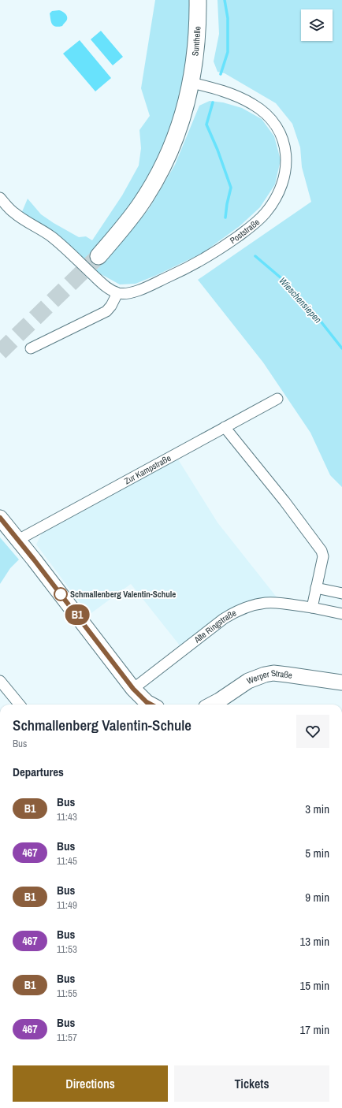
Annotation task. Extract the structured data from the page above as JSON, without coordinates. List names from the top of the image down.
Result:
{
  "streets": {
    "main road": ["Sunthelle", "Werper Straße"],
    "street": ["Poststraße", "Zur Kampstraße", "Alte Ringstraße"]
  },
  "crossings": [
    ["Sunthelle", "Poststraße"]
  ],
  "water": ["Wieschensiepen"],
  "places": ["Schmallenberg Valentin-Schule"],
  "lines": ["bus line B1"],
  "page": {
    "on_map": "B1",
    "heading": [
      ["Schmallenberg Valentin-Schule", "Bus"],
      "Departures"
    ],
    "list": [
      {
        "mark": "B1",
        "name": "Bus",
        "note": "11:43",
        "value": "3 min"
      },
      {
        "mark": "467",
        "name": "Bus",
        "note": "11:45",
        "value": "5 min"
      },
      {
        "mark": "B1",
        "name": "Bus",
        "note": "11:49",
        "value": "9 min"
      },
      {
        "mark": "467",
        "name": "Bus",
        "note": "11:53",
        "value": "13 min"
      },
      {
        "mark": "B1",
        "name": "Bus",
        "note": "11:55",
        "value": "15 min"
      },
      {
        "mark": "467",
        "name": "Bus",
        "note": "11:57",
        "value": "17 min"
      }
    ],
    "buttons": ["Directions", "Tickets"]
  }
}
